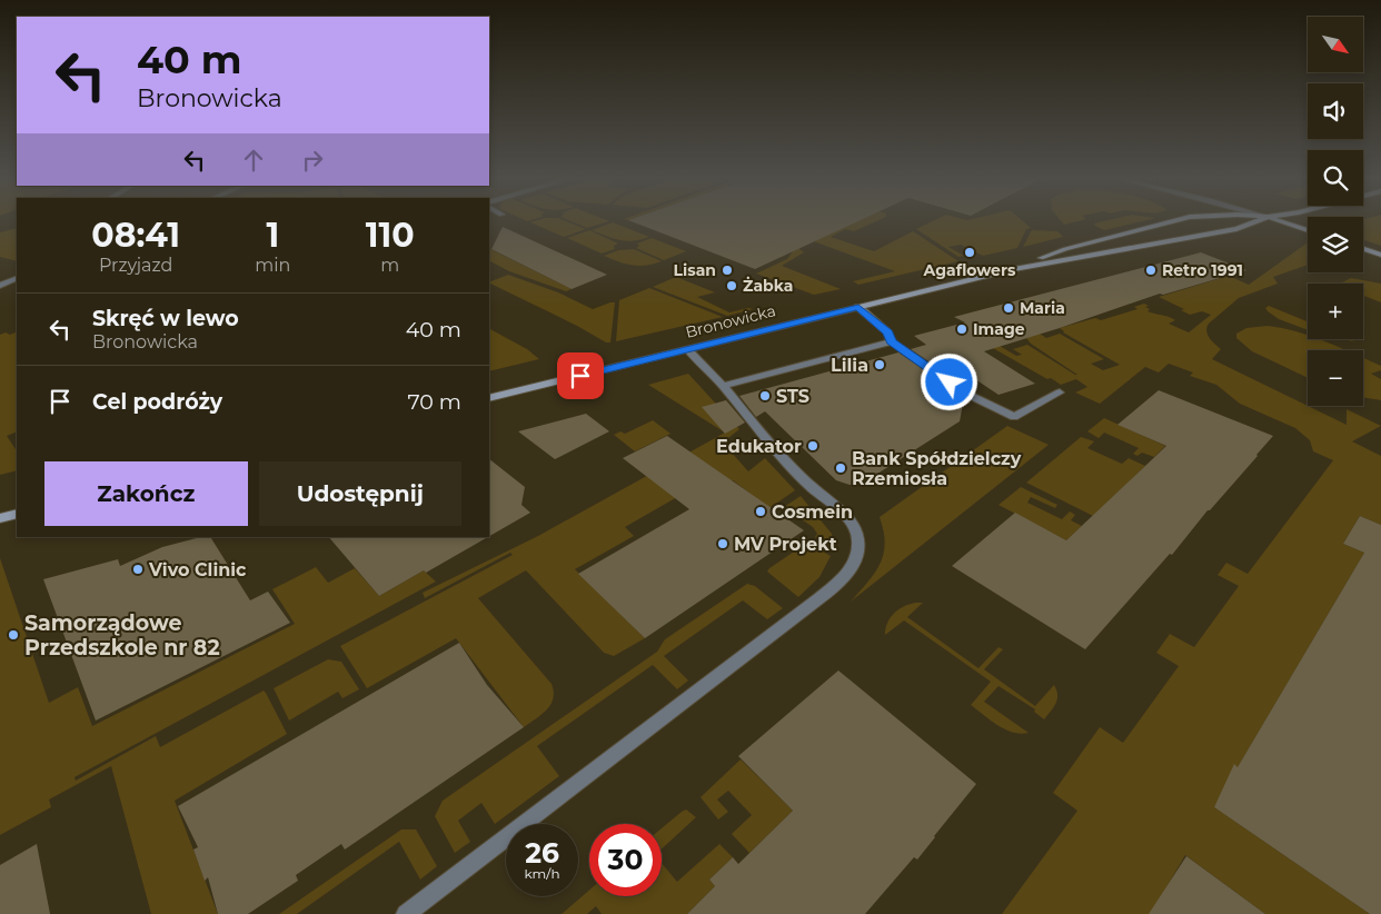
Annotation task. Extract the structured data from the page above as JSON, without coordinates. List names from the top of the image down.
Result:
{
  "streets": {
    "street": ["Bronowicka"]
  },
  "places": [
    "Agaflowers",
    "Lisan",
    "Retro 1991",
    "Żabka",
    "Maria",
    "Image",
    "Lilia",
    "STS",
    "Edukator",
    "Bank Spółdzielczy Rzemiosła",
    "Cosmein",
    "MV Projekt",
    "Vivo Clinic",
    "Samorządowe Przedszkole nr 82"
  ],
  "north": "bottom right",
  "page": {
    "map_buttons": ["+", "−"],
    "turn": ["40 m", "Bronowicka"],
    "eta": [
      "08:41",
      "Przyjazd",
      "1",
      "min",
      "110",
      "m"
    ],
    "list": [
      {
        "name": "Skręć w lewo",
        "note": "Bronowicka",
        "value": "40 m"
      },
      {
        "name": "Cel podróży",
        "value": "70 m"
      }
    ],
    "buttons": ["Zakończ", "Udostępnij"],
    "speed": "26 km/h",
    "limit": "30"
  }
}
